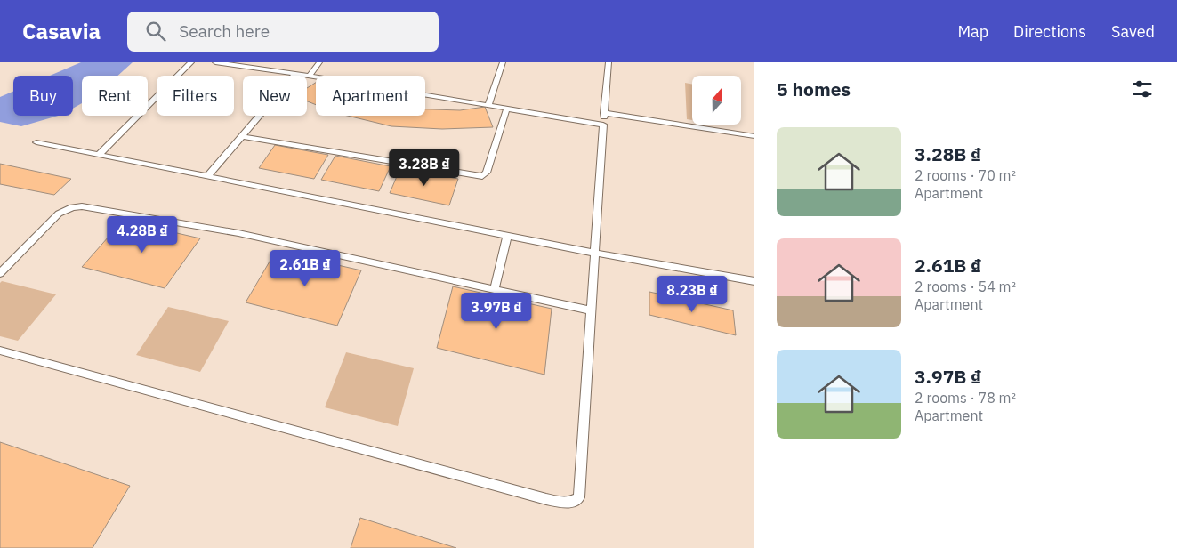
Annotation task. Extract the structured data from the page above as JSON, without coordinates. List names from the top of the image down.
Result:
{
  "north": "top",
  "page": {
    "header": "Casavia",
    "search": "Search here",
    "nav": ["Map", "Directions", "Saved"],
    "heading": "5 homes",
    "chip": [
      "Buy",
      "Rent",
      "Filters",
      "New",
      "Apartment"
    ],
    "list": [
      {
        "name": "3.28B ₫",
        "note": "2 rooms · 70 m² · Apartment"
      },
      {
        "name": "2.61B ₫",
        "note": "2 rooms · 54 m² · Apartment"
      },
      {
        "name": "3.97B ₫",
        "note": "2 rooms · 78 m² · Apartment"
      }
    ],
    "price": [
      "3.28B ₫",
      "4.28B ₫",
      "2.61B ₫",
      "8.23B ₫",
      "3.97B ₫"
    ]
  }
}
